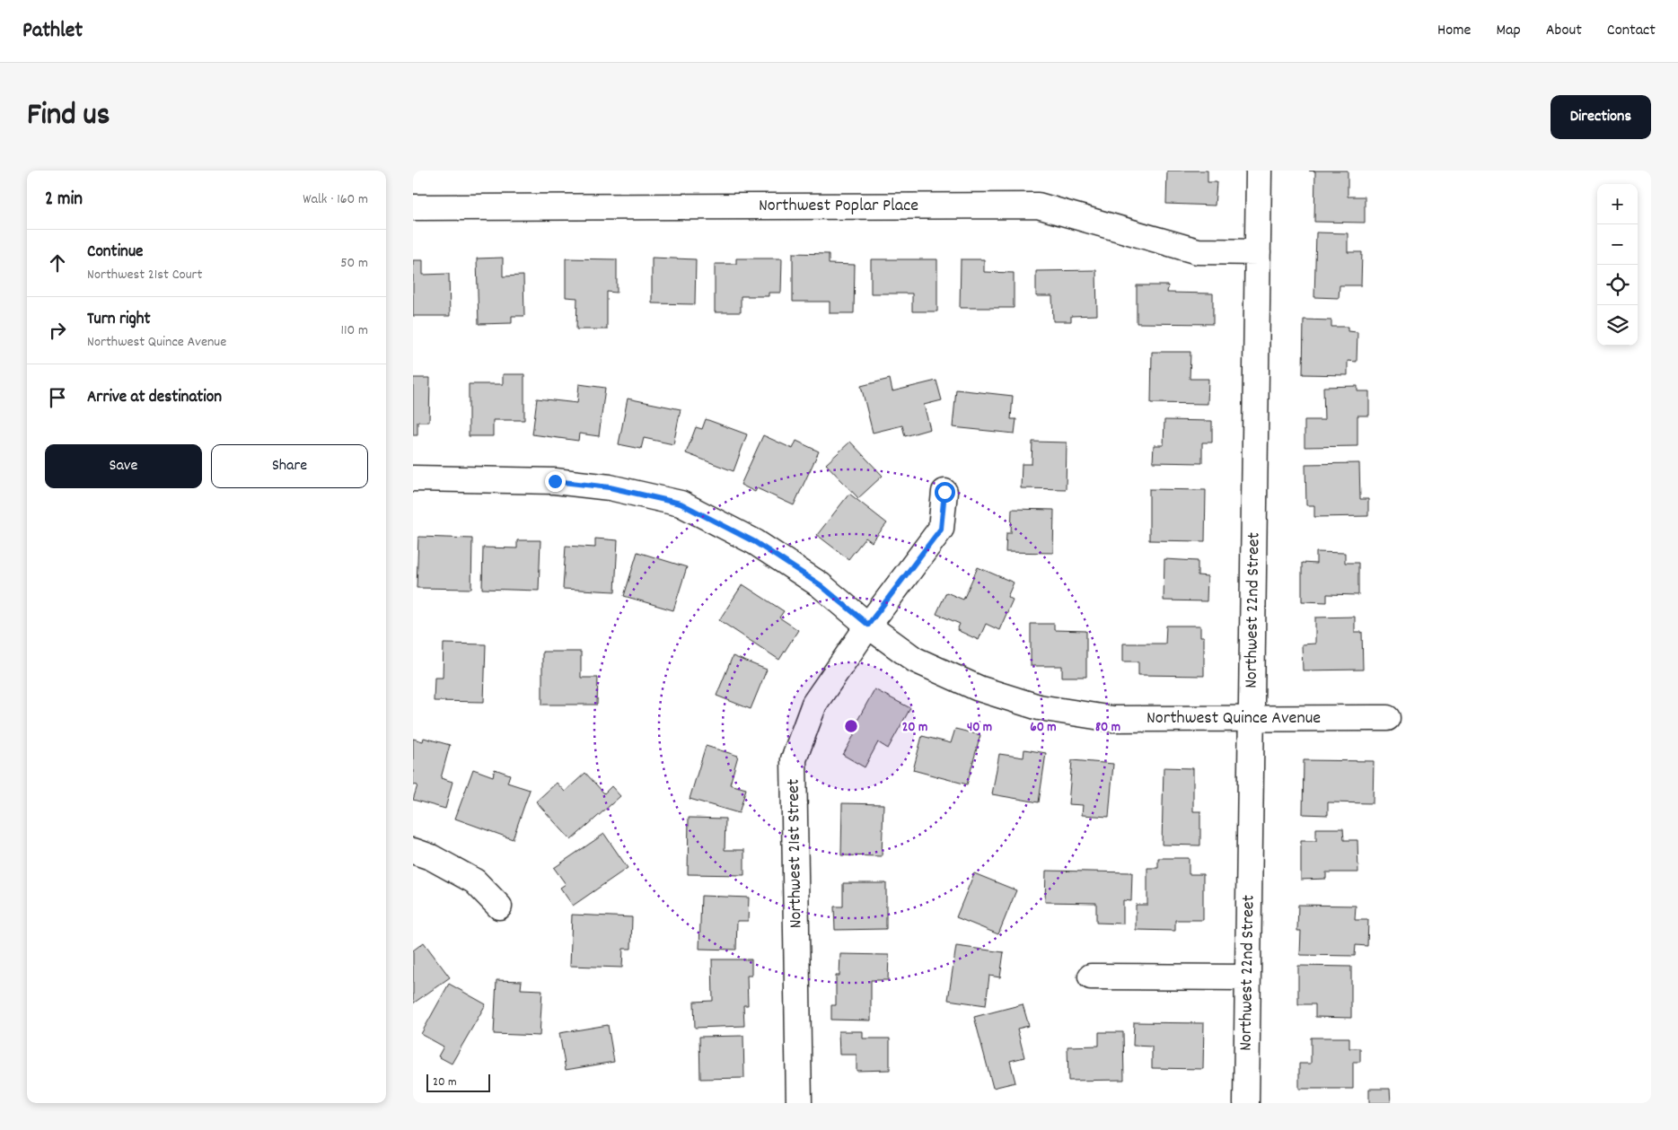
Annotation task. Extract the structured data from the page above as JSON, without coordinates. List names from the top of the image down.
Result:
{
  "streets": {
    "street": [
      "Northwest Poplar Place",
      "Northwest 22nd Street",
      "Northwest Quince Avenue",
      "Northwest 21st Street"
    ]
  },
  "crossings": [
    ["Northwest Poplar Place", "Northwest 22nd Street"],
    ["Northwest 22nd Street", "Northwest Quince Avenue"],
    ["Northwest Quince Avenue", "Northwest 21st Street"]
  ],
  "scale_bar": "20 m",
  "page": {
    "header": "Pathlet",
    "nav": [
      "Home",
      "Map",
      "About",
      "Contact"
    ],
    "title": "Find us",
    "buttons": [
      "Directions",
      ["Save", "Share"]
    ],
    "heading": ["2 min", "Walk · 160 m"],
    "map_buttons": ["+", "−"],
    "list": [
      ["Continue", "Northwest 21st Court", "50 m"],
      ["Turn right", "Northwest Quince Avenue", "110 m"],
      "Arrive at destination"
    ],
    "scale": "20 m"
  },
  "rings": [
    "20 m",
    "40 m",
    "60 m",
    "80 m"
  ]
}
